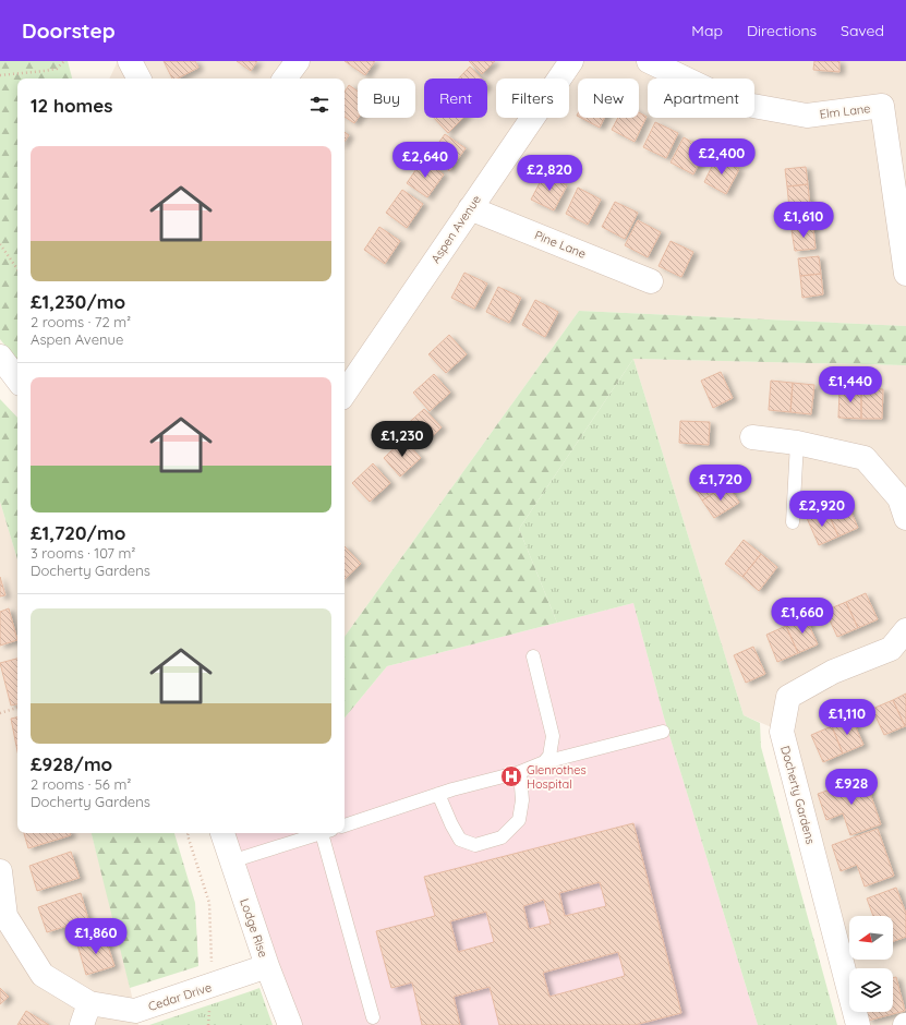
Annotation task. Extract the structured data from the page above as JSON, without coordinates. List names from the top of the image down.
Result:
{
  "streets": {
    "street": [
      "Elm Lane",
      "Aspen Avenue",
      "Pine Lane",
      "Docherty Gardens",
      "Lodge Rise",
      "Cedar Drive"
    ]
  },
  "crossings": [
    ["Aspen Avenue", "Pine Lane"],
    ["Lodge Rise", "Cedar Drive"]
  ],
  "places": {
    "hospital": ["Glenrothes Hospital"]
  },
  "north": "left",
  "page": {
    "header": "Doorstep",
    "nav": ["Map", "Directions", "Saved"],
    "chip": [
      "Buy",
      "Rent",
      "Filters",
      "New",
      "Apartment"
    ],
    "heading": "12 homes",
    "list": [
      {
        "name": "£1,230/mo",
        "note": "2 rooms · 72 m² · Aspen Avenue"
      },
      {
        "name": "£1,720/mo",
        "note": "3 rooms · 107 m² · Docherty Gardens"
      },
      {
        "name": "£928/mo",
        "note": "2 rooms · 56 m² · Docherty Gardens"
      }
    ],
    "price": [
      "£2,400",
      "£2,640",
      "£2,820",
      "£1,610",
      "£1,440",
      "£1,230",
      "£1,720",
      "£2,920",
      "£1,660",
      "£1,110",
      "£928",
      "£1,860"
    ]
  }
}
